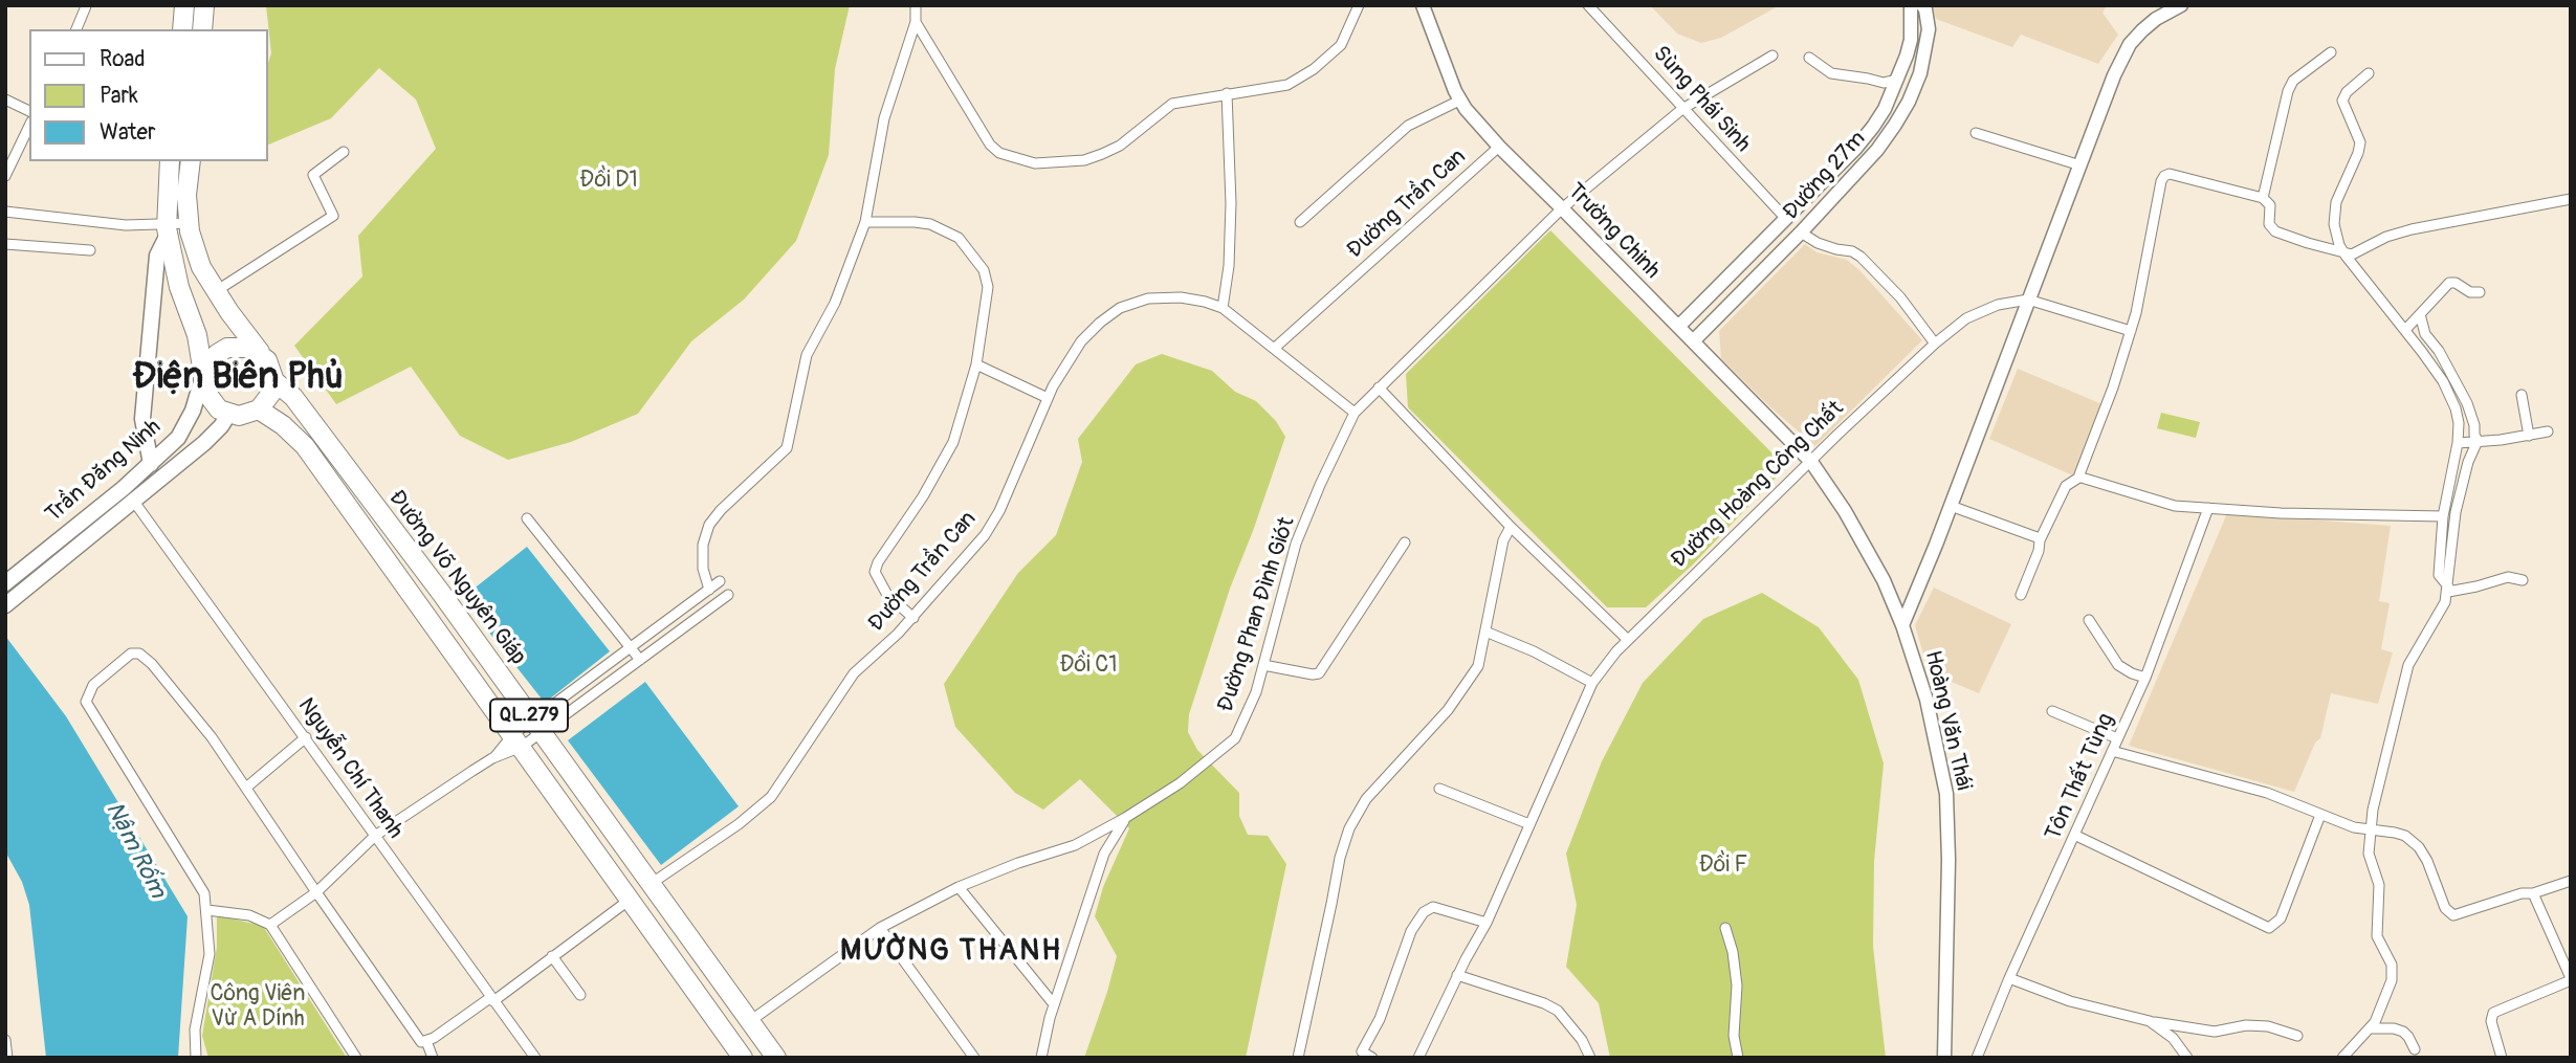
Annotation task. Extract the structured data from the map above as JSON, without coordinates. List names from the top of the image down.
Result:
{
  "streets": {
    "highway": ["Đường Võ Nguyên Giáp", "QL.279"],
    "main road": ["Trần Đăng Ninh"],
    "street": [
      "Sùng Phái Sinh",
      "Đường 27m",
      "Đường Trần Can",
      "Trường Chinh",
      "Đường Hoàng Công Chất",
      "Đường Phan Đình Giót",
      "Hoàng Văn Thái",
      "Nguyễn Chí Thanh",
      "Tôn Thất Tùng"
    ]
  },
  "crossings": [
    ["Sùng Phái Sinh", "Đường 27m"],
    ["Sùng Phái Sinh", "Đường Phan Đình Giót"],
    ["Đường 27m", "Trường Chinh"],
    ["Đường Trần Can", "Trường Chinh"],
    ["Đường Trần Can", "Đường Võ Nguyên Giáp"],
    ["Đường Trần Can", "Đường Phan Đình Giót"],
    ["Trường Chinh", "Đường Hoàng Công Chất"],
    ["Trường Chinh", "Đường Phan Đình Giót"],
    ["Trường Chinh", "Hoàng Văn Thái"],
    ["Trần Đăng Ninh", "Đường Võ Nguyên Giáp"],
    ["Trần Đăng Ninh", "QL.279"],
    ["Trần Đăng Ninh", "Nguyễn Chí Thanh"],
    ["Đường Hoàng Công Chất", "Hoàng Văn Thái"],
    ["Đường Võ Nguyên Giáp", "Đường Phan Đình Giót"],
    ["Đường Võ Nguyên Giáp", "QL.279"]
  ],
  "districts": ["Điện Biên Phủ", "MƯỜNG THANH"],
  "water": ["Nậm Rốm"],
  "parks": [
    "Đồi D1",
    "Đồi C1",
    "Đồi F",
    "Công Viên Vừ A Dính"
  ],
  "legend": ["Road", "Park", "Water"]
}
